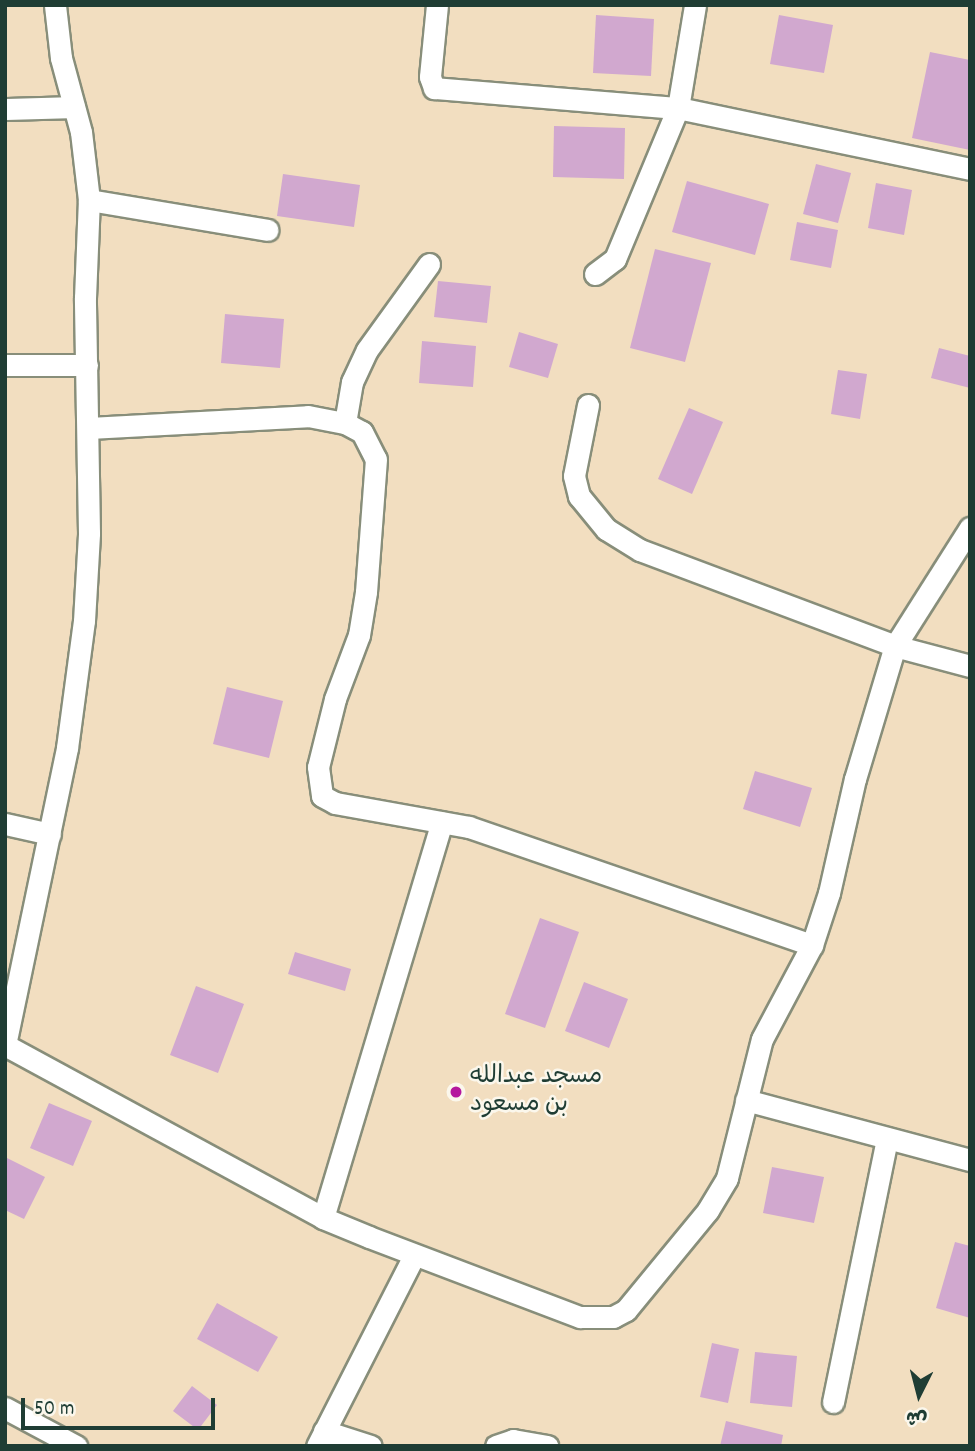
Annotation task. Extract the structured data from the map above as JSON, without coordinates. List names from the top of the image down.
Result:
{
  "places": ["مسجد عبدالله بن مسعود"],
  "scale_bar": "50 m",
  "north": "bottom"
}
